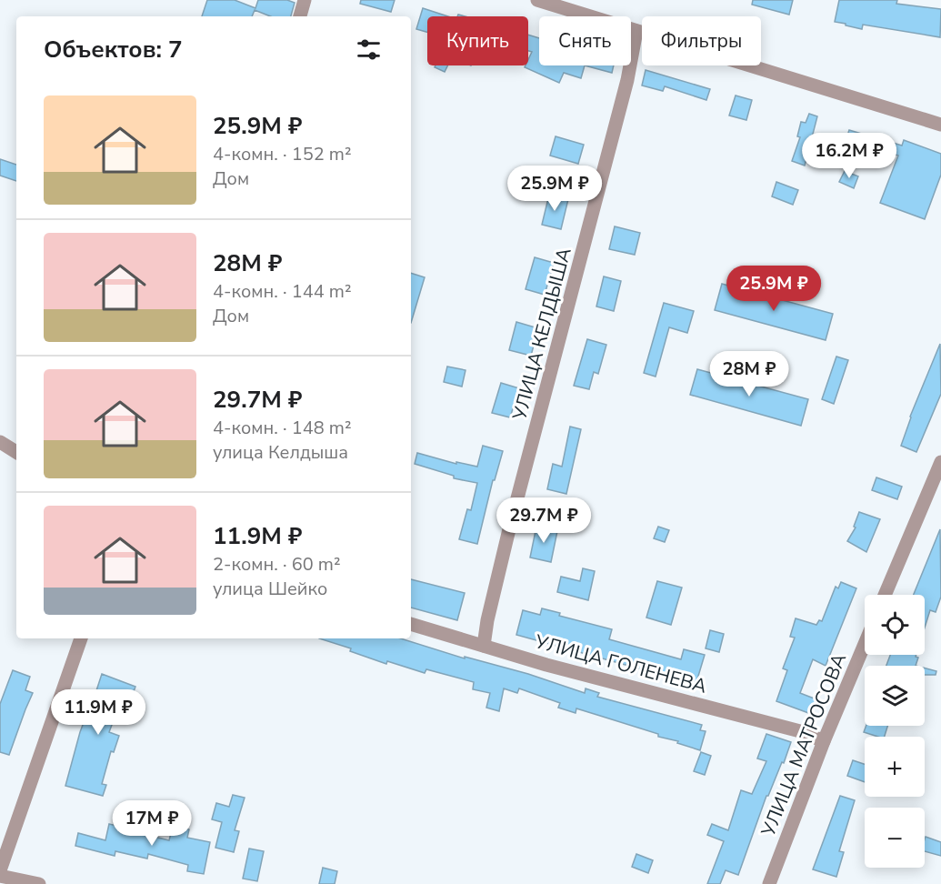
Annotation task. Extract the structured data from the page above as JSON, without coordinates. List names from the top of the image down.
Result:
{
  "streets": {
    "street": ["УЛИЦА КЕЛДЫША", "УЛИЦА ГОЛЕНЕВА", "УЛИЦА МАТРОСОВА"]
  },
  "crossings": [
    ["УЛИЦА КЕЛДЫША", "УЛИЦА ГОЛЕНЕВА"],
    ["УЛИЦА ГОЛЕНЕВА", "УЛИЦА МАТРОСОВА"]
  ],
  "page": {
    "chip": ["Купить", "Снять", "Фильтры"],
    "heading": "Объектов: 7",
    "list": [
      {
        "name": "25.9M ₽",
        "note": "4-комн. · 152 m² · Дом"
      },
      {
        "name": "28M ₽",
        "note": "4-комн. · 144 m² · Дом"
      },
      {
        "name": "29.7M ₽",
        "note": "4-комн. · 148 m² · улица Келдыша"
      },
      {
        "name": "11.9M ₽",
        "note": "2-комн. · 60 m² · улица Шейко"
      }
    ],
    "price": [
      "16.2M ₽",
      "25.9M ₽",
      "25.9M ₽",
      "28M ₽",
      "29.7M ₽",
      "11.9M ₽",
      "17M ₽"
    ],
    "map_buttons": ["+", "−"]
  }
}
